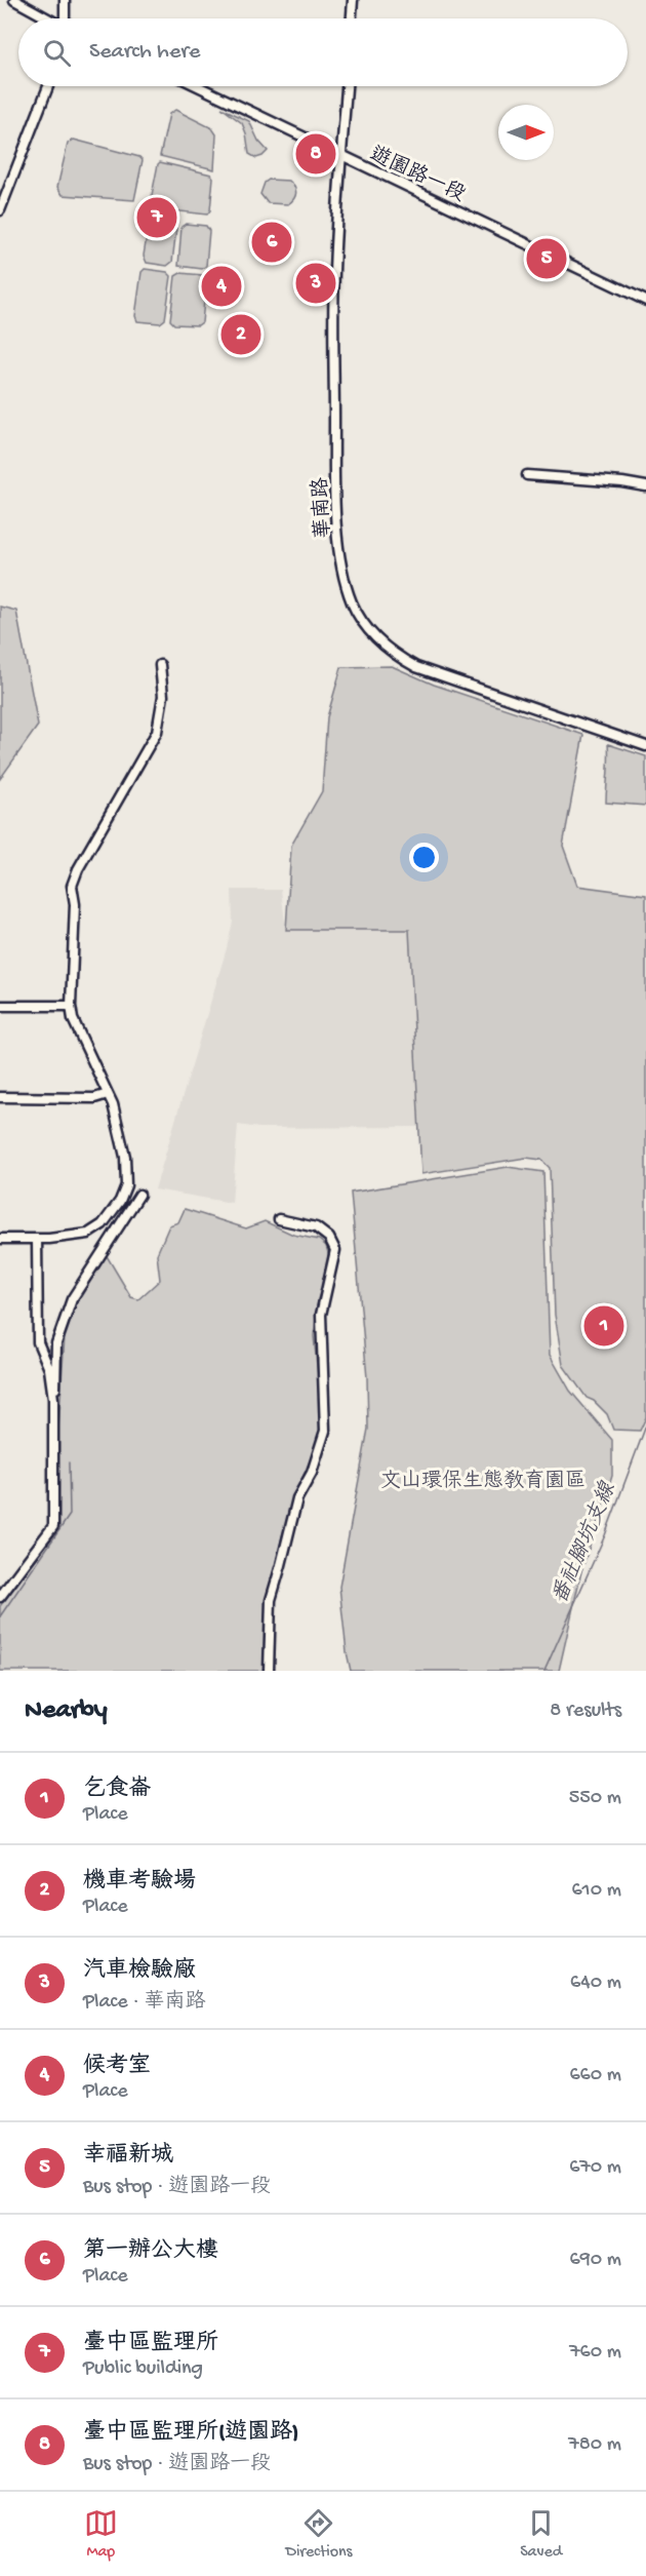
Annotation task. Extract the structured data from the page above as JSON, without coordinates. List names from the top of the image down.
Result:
{
  "streets": {
    "street": ["遊園路一段", "華南路"]
  },
  "crossings": [
    ["遊園路一段", "華南路"]
  ],
  "water": ["番社腳坑支線"],
  "parks": ["文山環保生態教育園區"],
  "north": "right",
  "page": {
    "search": "Search here",
    "pins": [
      "8",
      "7",
      "6",
      "5",
      "3",
      "4",
      "2",
      "1"
    ],
    "heading": ["Nearby", "8 results"],
    "list": [
      {
        "mark": "1",
        "name": "乞食崙",
        "note": "Place",
        "value": "550 m"
      },
      {
        "mark": "2",
        "name": "機車考驗場",
        "note": "Place",
        "value": "610 m"
      },
      {
        "mark": "3",
        "name": "汽車檢驗廠",
        "note": "Place · 華南路",
        "value": "640 m"
      },
      {
        "mark": "4",
        "name": "候考室",
        "note": "Place",
        "value": "660 m"
      },
      {
        "mark": "5",
        "name": "幸福新城",
        "note": "Bus stop · 遊園路一段",
        "value": "670 m"
      },
      {
        "mark": "6",
        "name": "第一辦公大樓",
        "note": "Place",
        "value": "690 m"
      },
      {
        "mark": "7",
        "name": "臺中區監理所",
        "note": "Public building",
        "value": "760 m"
      },
      {
        "mark": "8",
        "name": "臺中區監理所(遊園路)",
        "note": "Bus stop · 遊園路一段",
        "value": "780 m"
      }
    ],
    "nav": ["Map", "Directions", "Saved"]
  }
}
